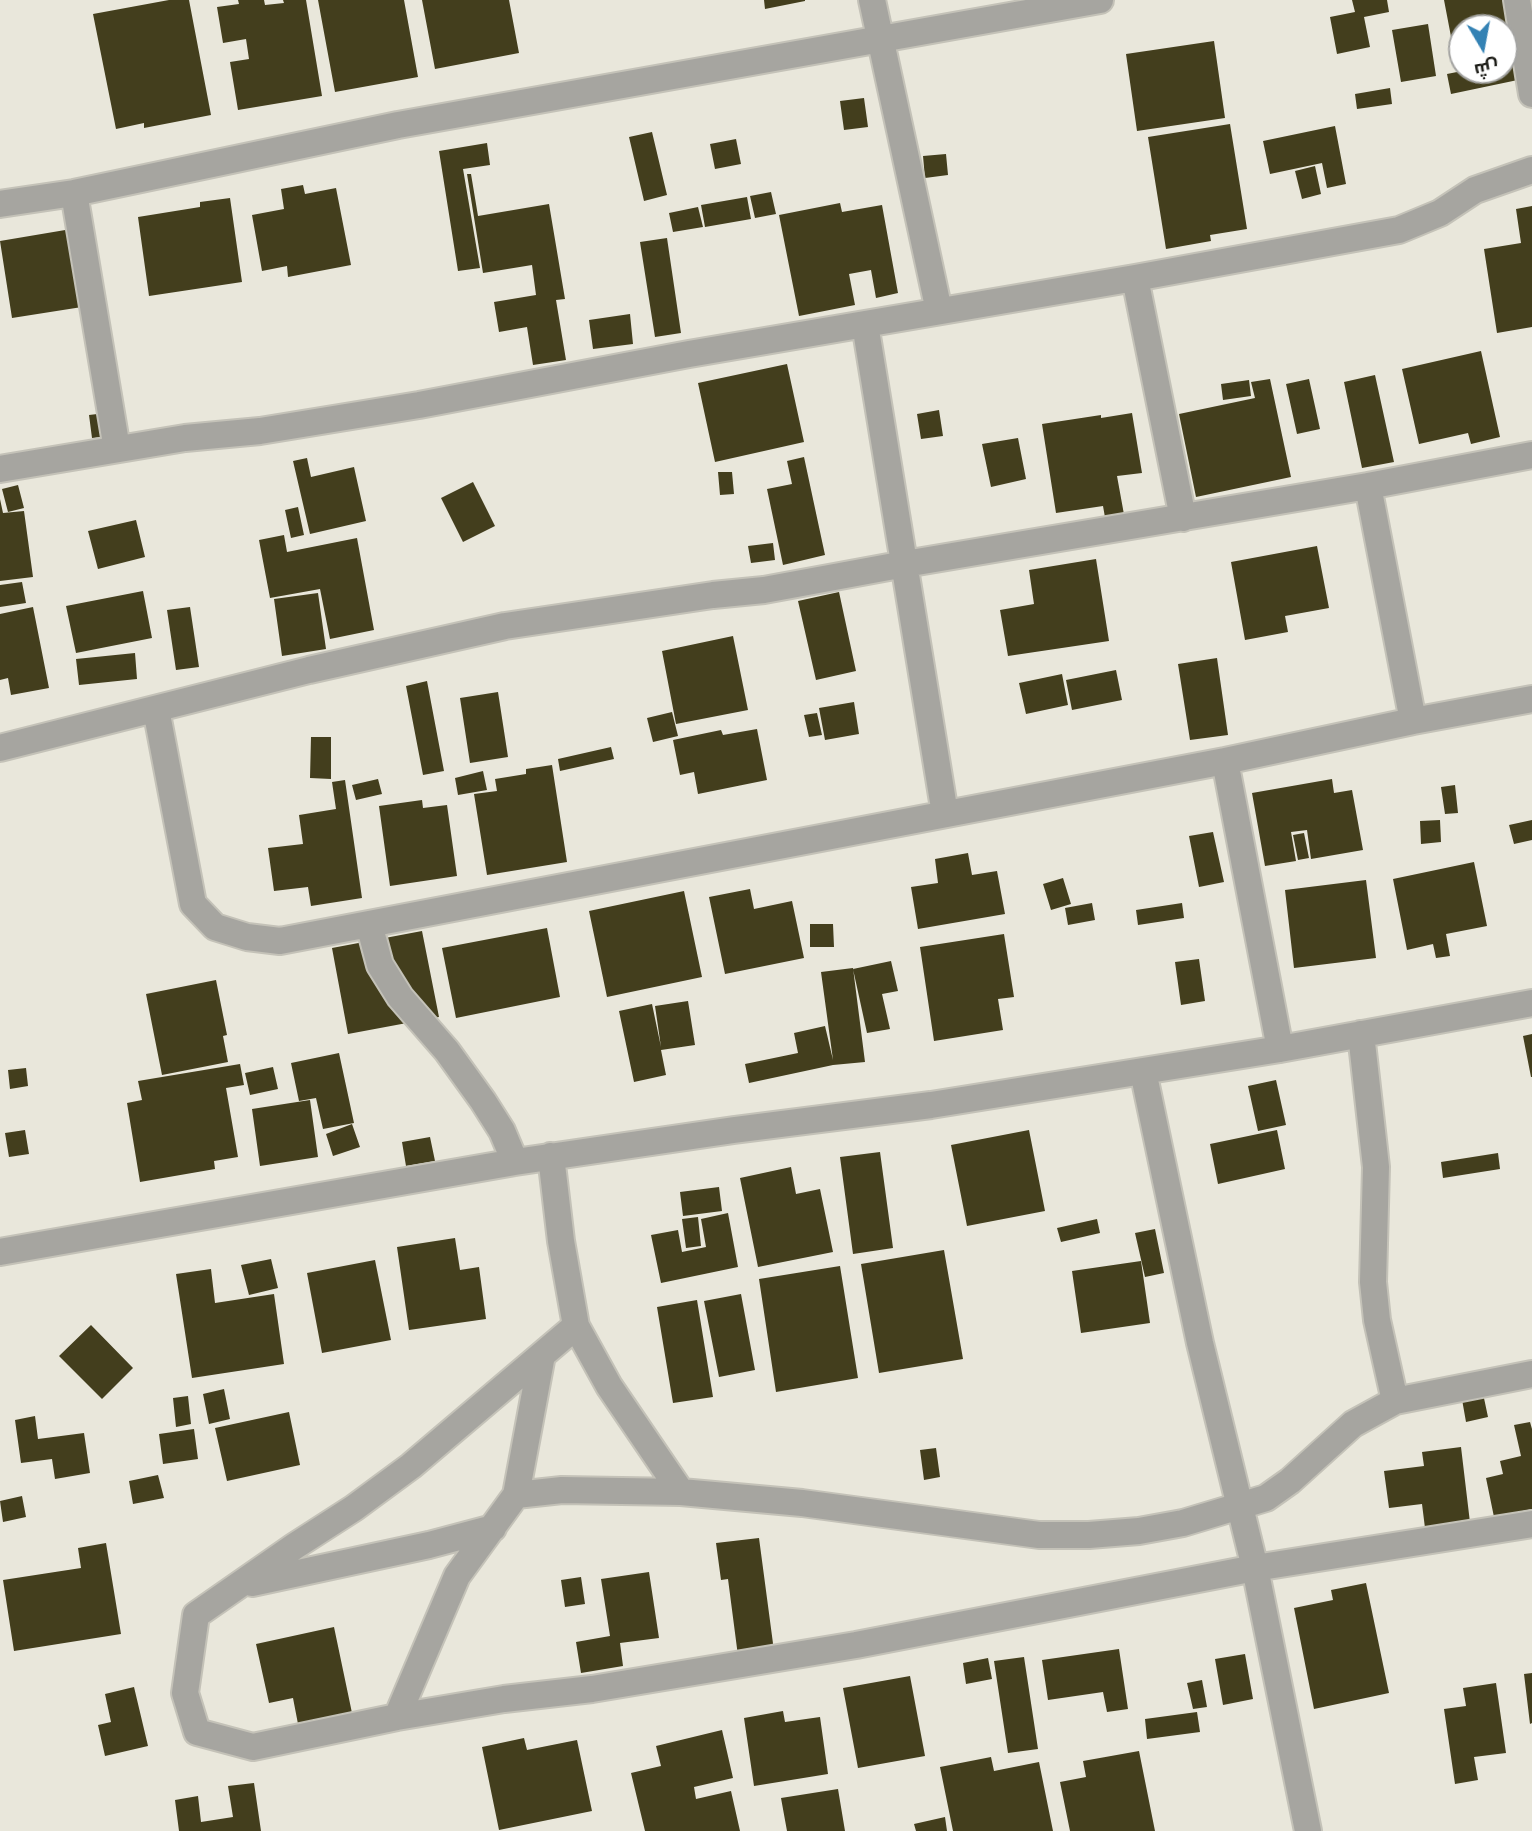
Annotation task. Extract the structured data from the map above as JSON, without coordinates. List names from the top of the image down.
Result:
{
  "north": "bottom"
}
